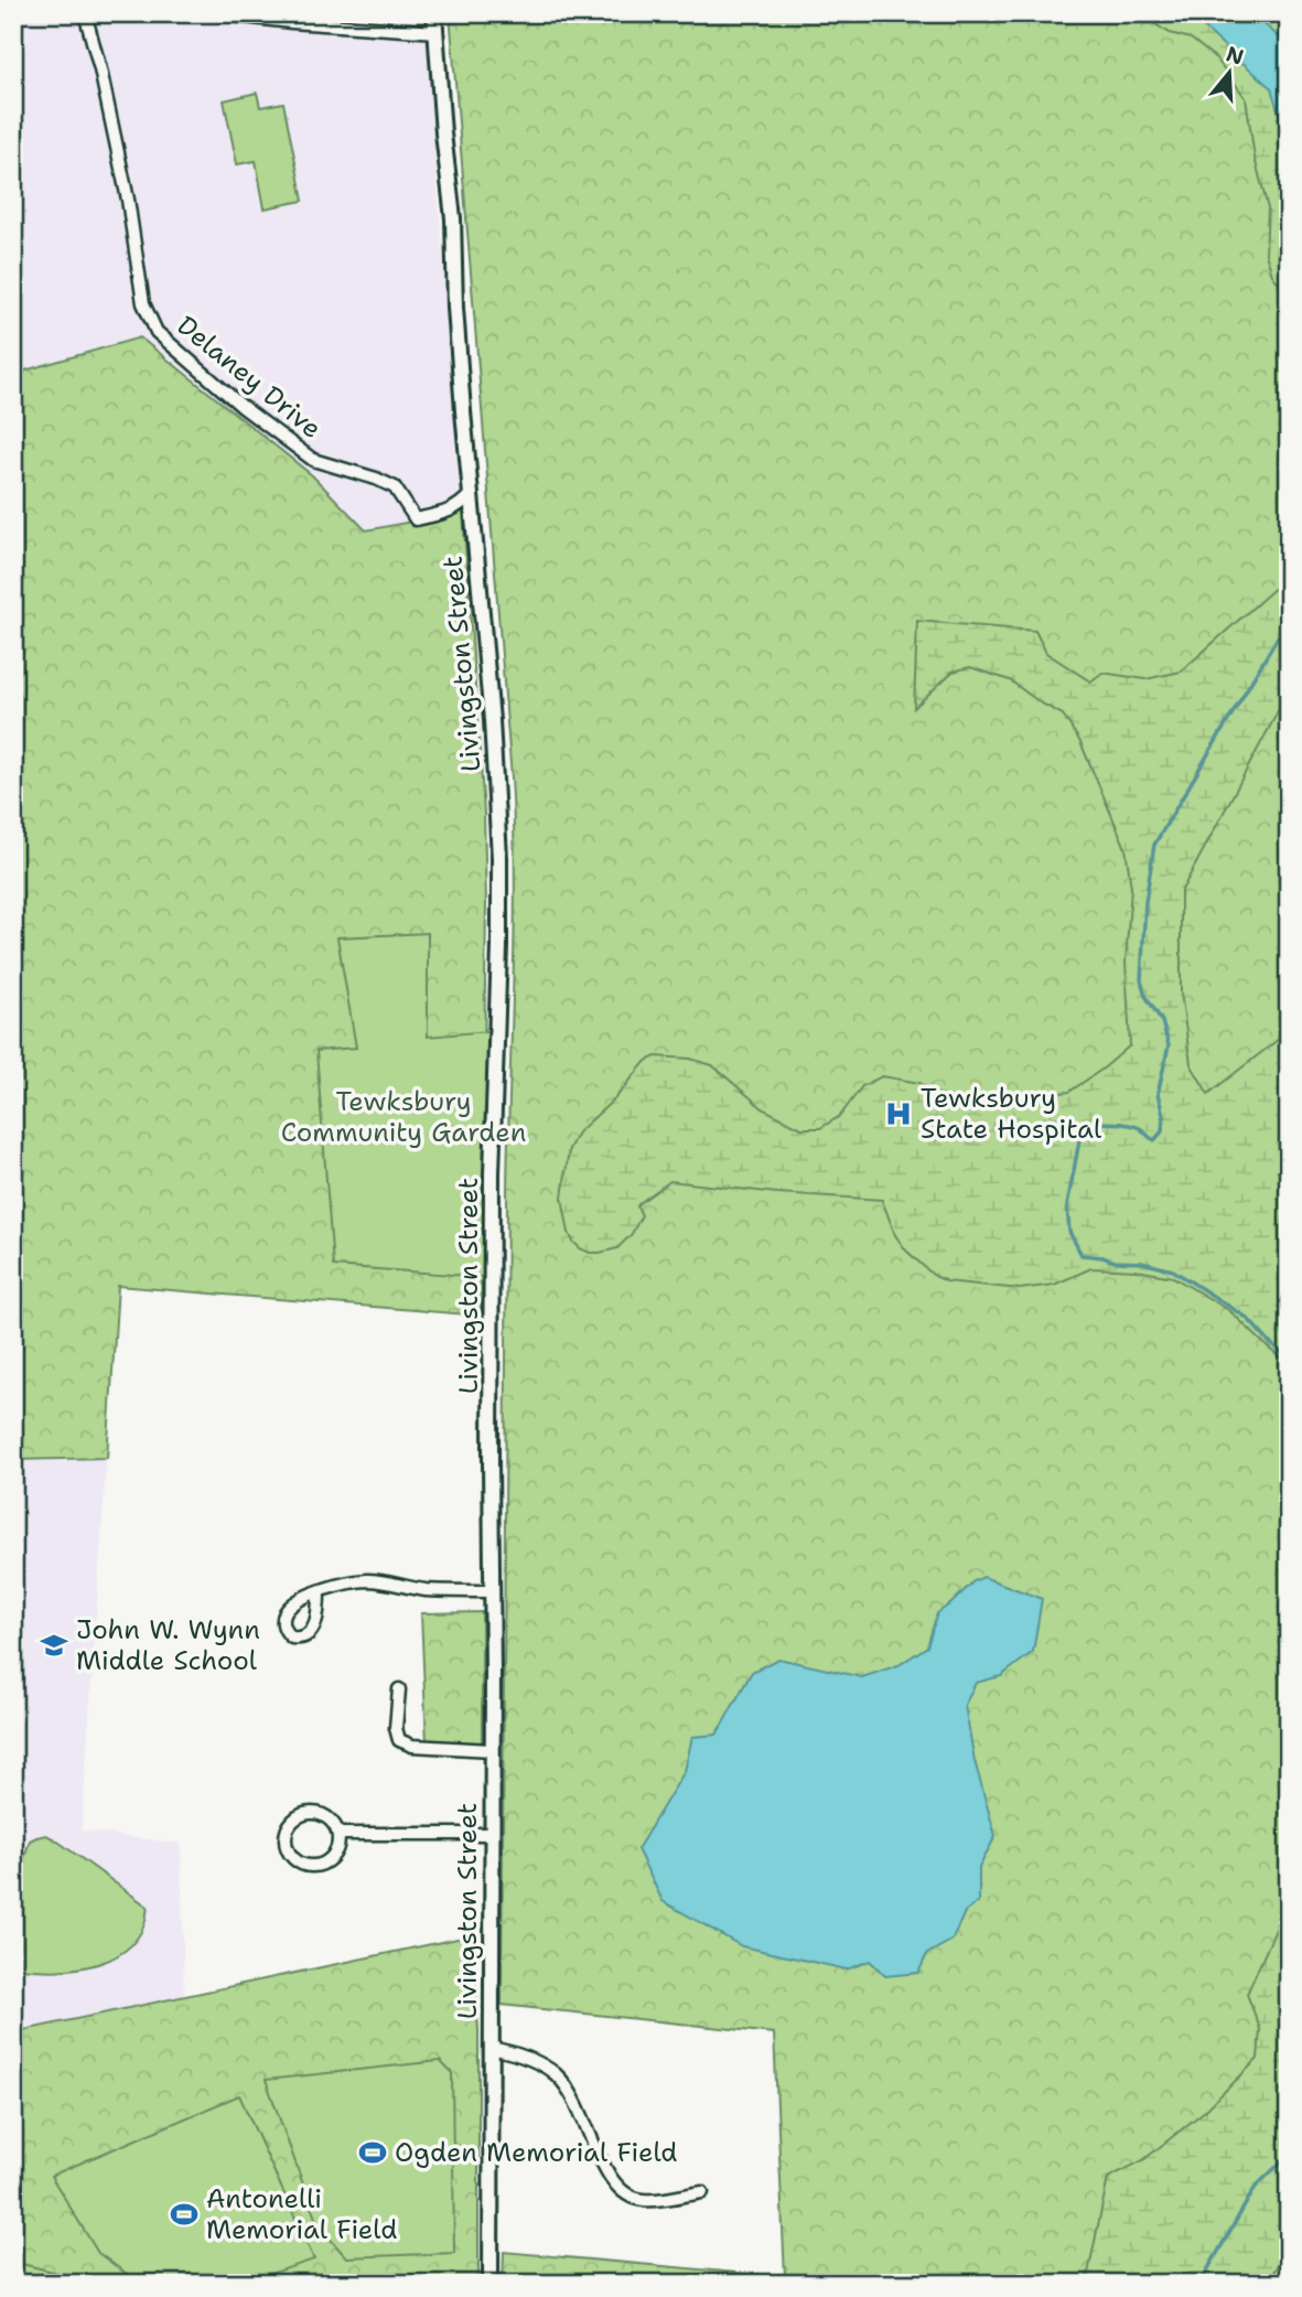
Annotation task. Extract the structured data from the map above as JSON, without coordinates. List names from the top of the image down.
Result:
{
  "streets": {
    "street": ["Delaney Drive", "Livingston Street"]
  },
  "crossings": [
    ["Delaney Drive", "Livingston Street"]
  ],
  "parks": ["Tewksbury Community Garden"],
  "places": {
    "hospital": ["Tewksbury State Hospital"],
    "school or university": ["John W. Wynn Middle School"],
    "sports": ["Ogden Memorial Field", "Antonelli Memorial Field"]
  },
  "north": "top"
}
